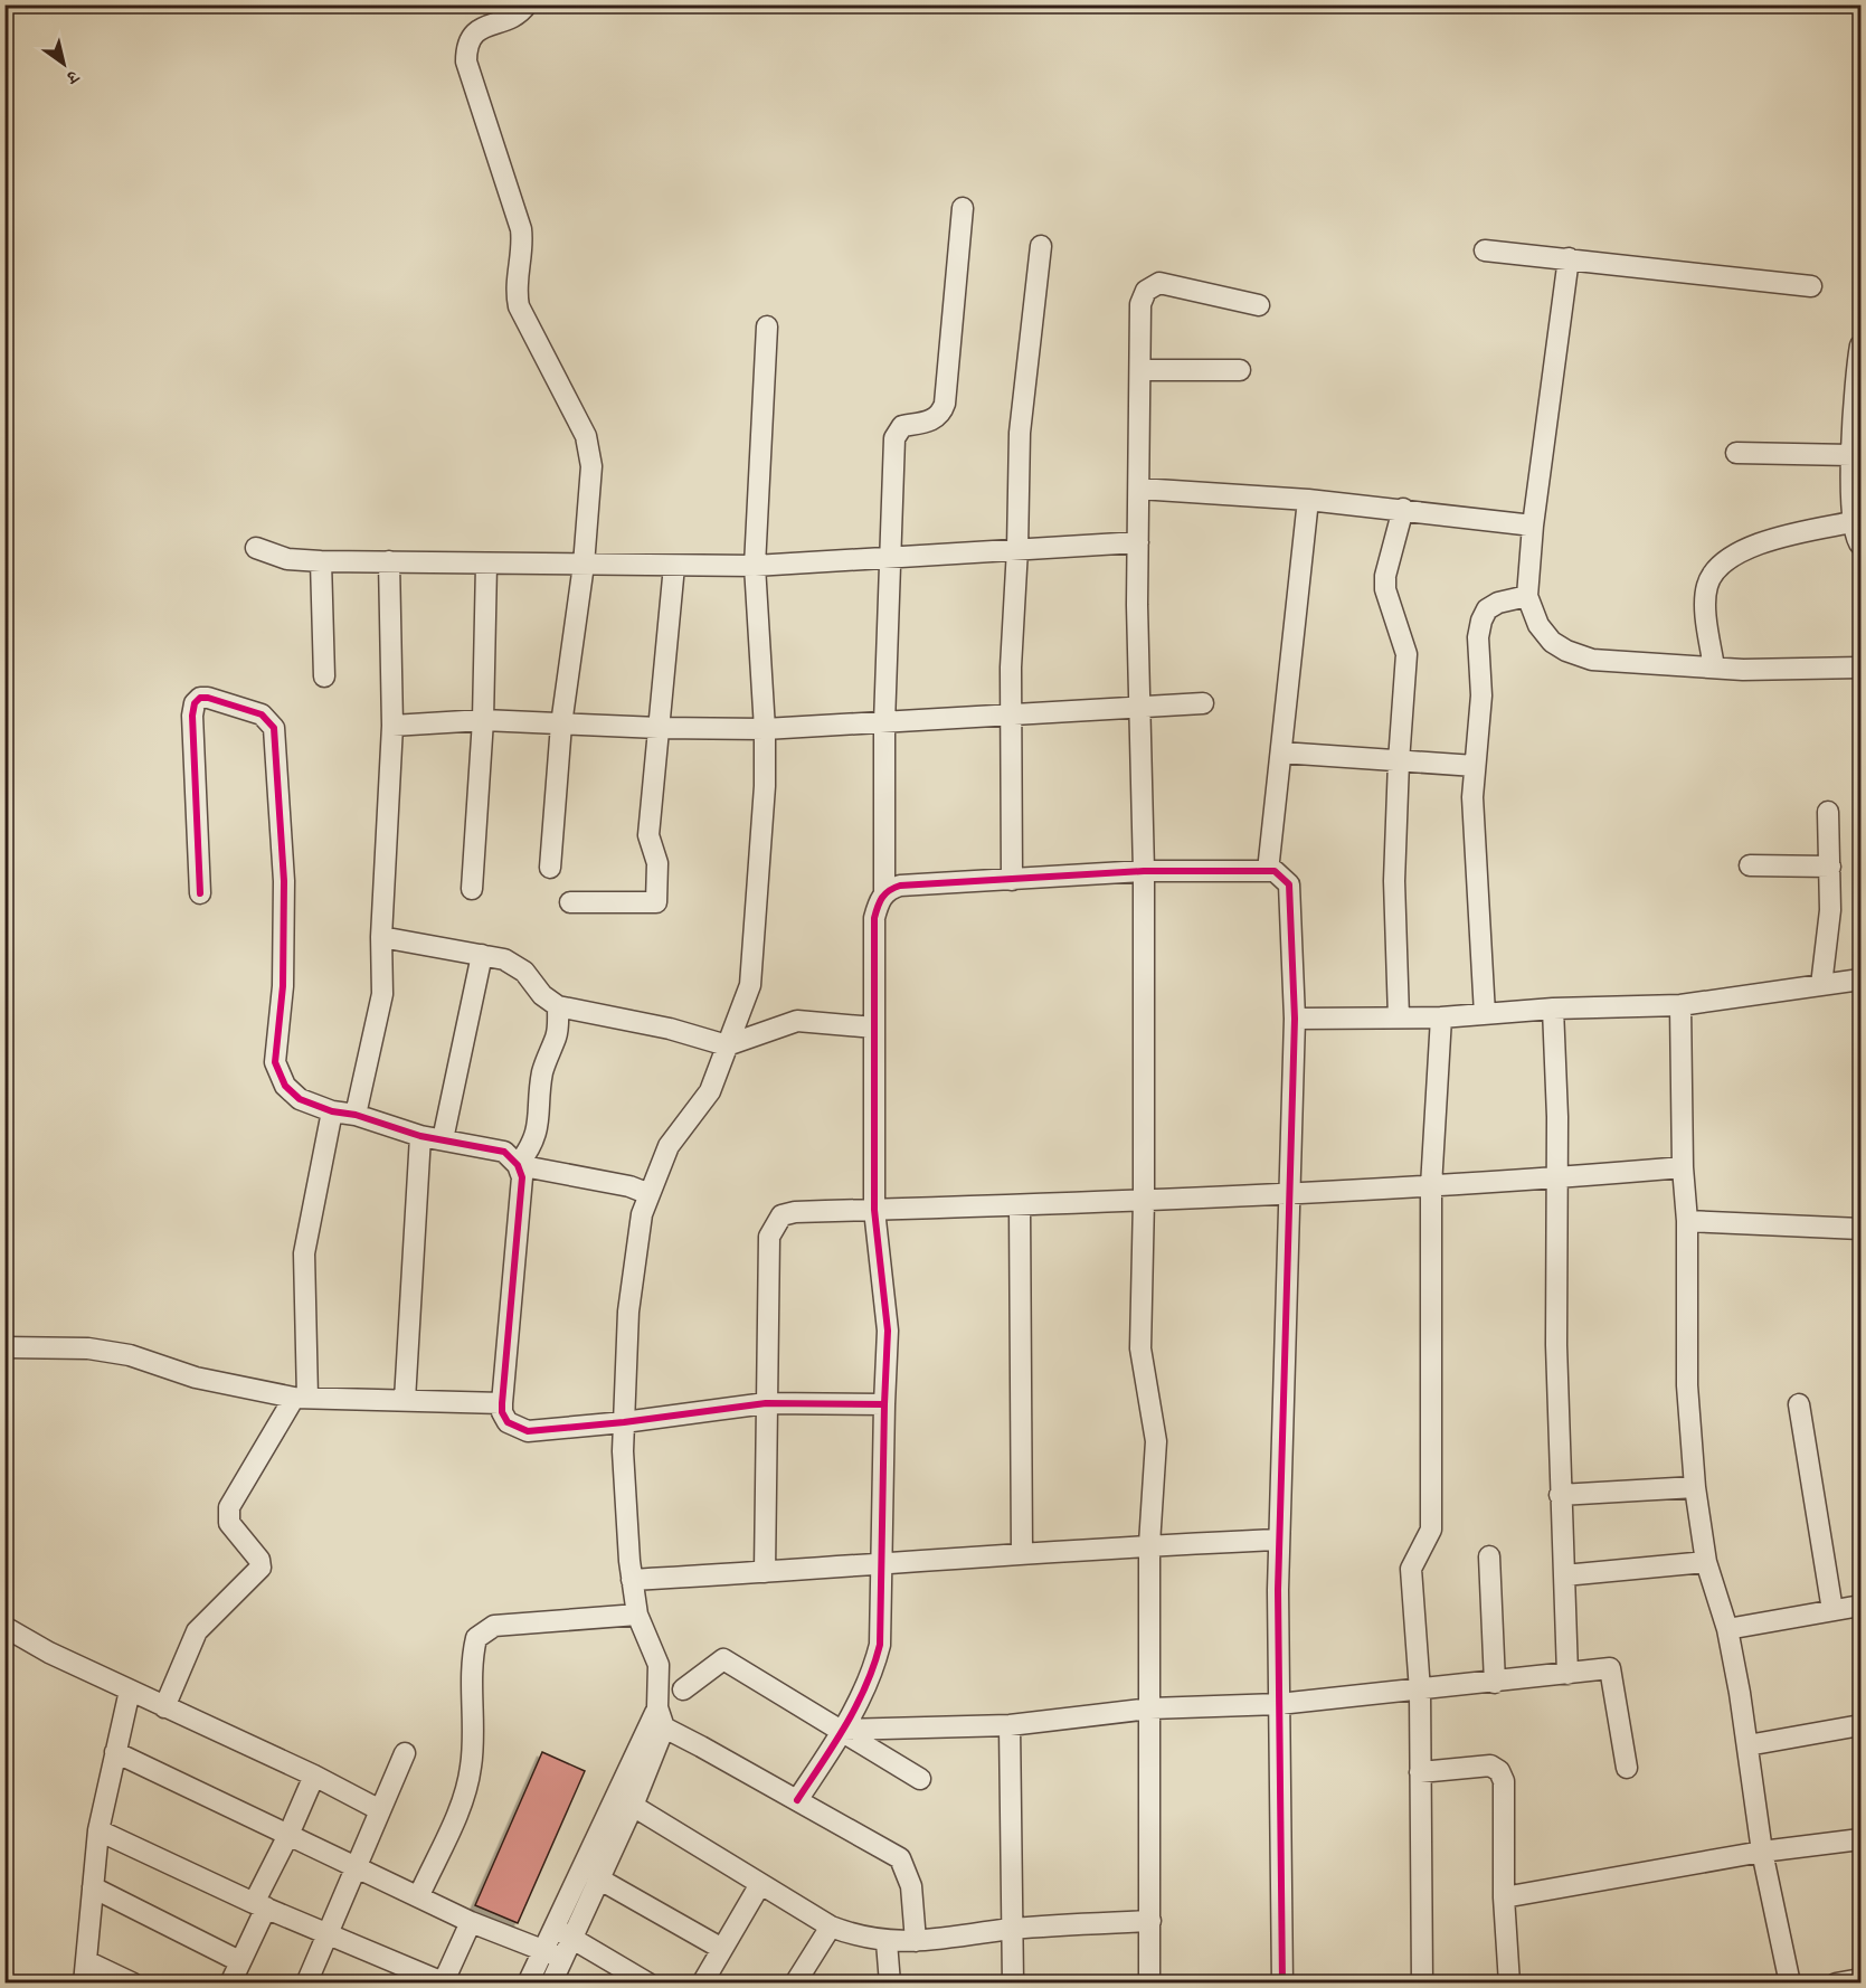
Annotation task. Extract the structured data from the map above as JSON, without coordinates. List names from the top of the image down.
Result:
{
  "north": "bottom right"
}
